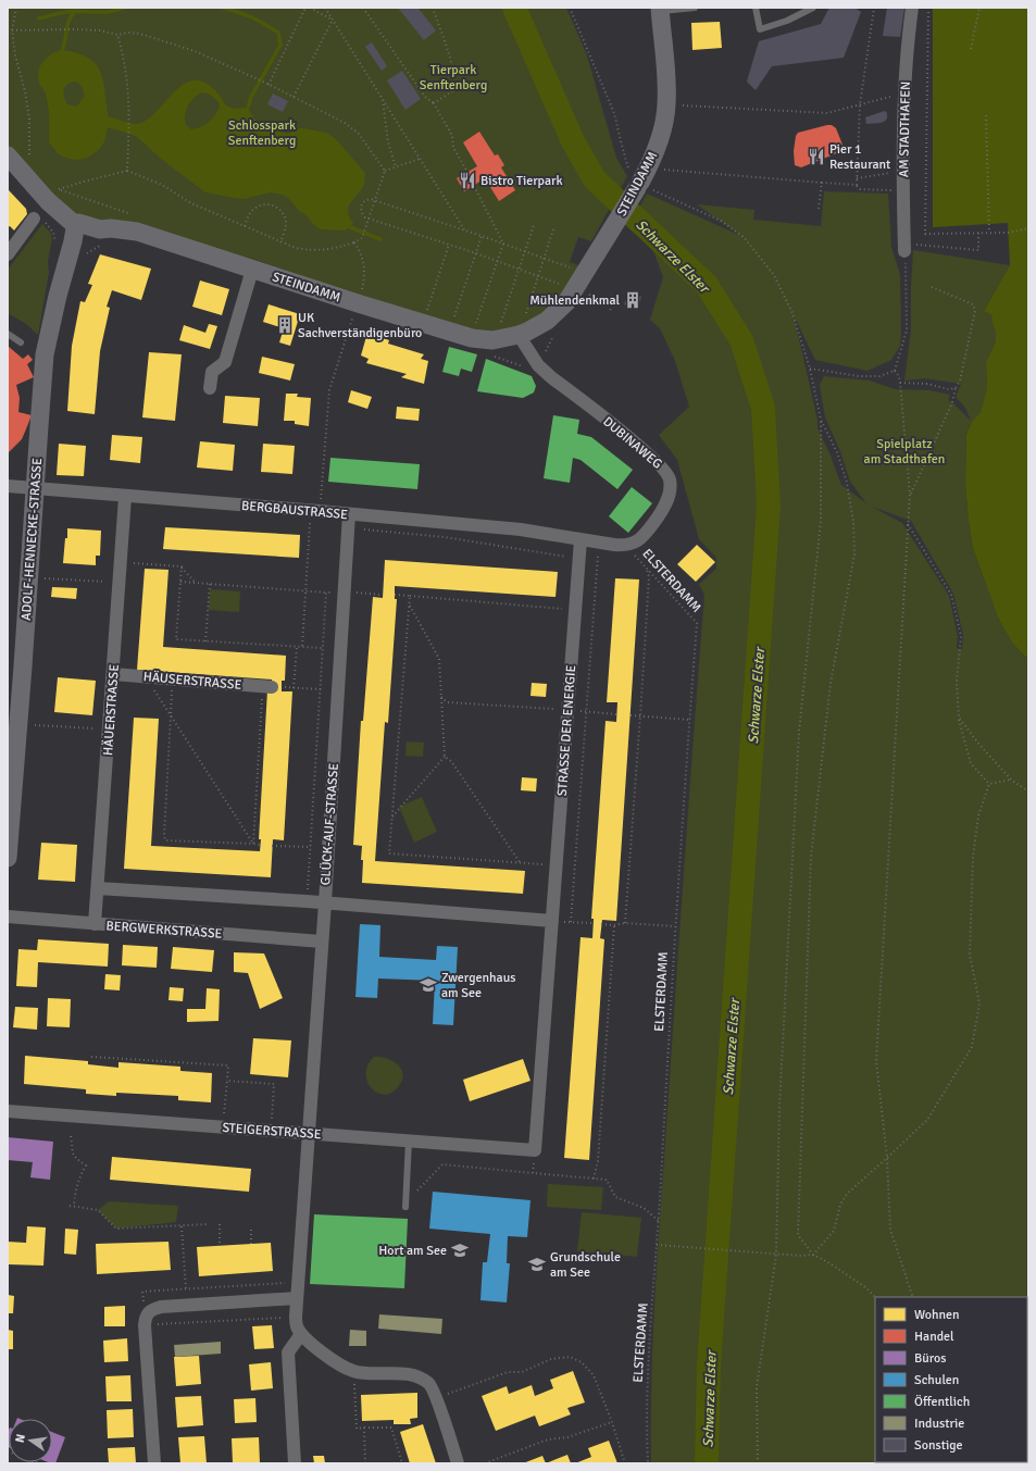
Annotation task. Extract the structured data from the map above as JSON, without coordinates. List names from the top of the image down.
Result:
{
  "streets": {
    "street": [
      "AM STADTHAFEN",
      "STEINDAMM",
      "DUBINAWEG",
      "BERGBAUSTRASSE",
      "ADOLF-HENNECKE-STRASSE",
      "HÄUSERSTRASSE",
      "HÄUERSTRASSE",
      "STRASSE DER ENERGIE",
      "GLÜCK-AUF-STRASSE",
      "BERGWERKSTRASSE",
      "STEIGERSTRASSE"
    ],
    "path": ["ELSTERDAMM"]
  },
  "crossings": [
    ["STEINDAMM", "DUBINAWEG"],
    ["STEINDAMM", "ADOLF-HENNECKE-STRASSE"],
    ["DUBINAWEG", "ELSTERDAMM"],
    ["BERGBAUSTRASSE", "ADOLF-HENNECKE-STRASSE"],
    ["BERGBAUSTRASSE", "HÄUERSTRASSE"],
    ["BERGBAUSTRASSE", "STRASSE DER ENERGIE"],
    ["BERGBAUSTRASSE", "GLÜCK-AUF-STRASSE"],
    ["HÄUSERSTRASSE", "HÄUERSTRASSE"],
    ["HÄUERSTRASSE", "BERGWERKSTRASSE"],
    ["STRASSE DER ENERGIE", "STEIGERSTRASSE"],
    ["GLÜCK-AUF-STRASSE", "BERGWERKSTRASSE"],
    ["GLÜCK-AUF-STRASSE", "STEIGERSTRASSE"]
  ],
  "water": ["Schwarze Elster"],
  "parks": ["Tierpark Senftenberg", "Schlosspark Senftenberg", "Spielplatz am Stadthafen"],
  "places": {
    "restaurant": ["Pier 1 Restaurant", "Bistro Tierpark"],
    "building": ["Mühlendenkmal", "UK Sachverständigenbüro"],
    "school or university": ["Zwergenhaus am See", "Hort am See", "Grundschule am See"]
  },
  "legend": [
    "Wohnen",
    "Handel",
    "Büros",
    "Schulen",
    "Öffentlich",
    "Industrie",
    "Sonstige"
  ],
  "north": "left"
}
